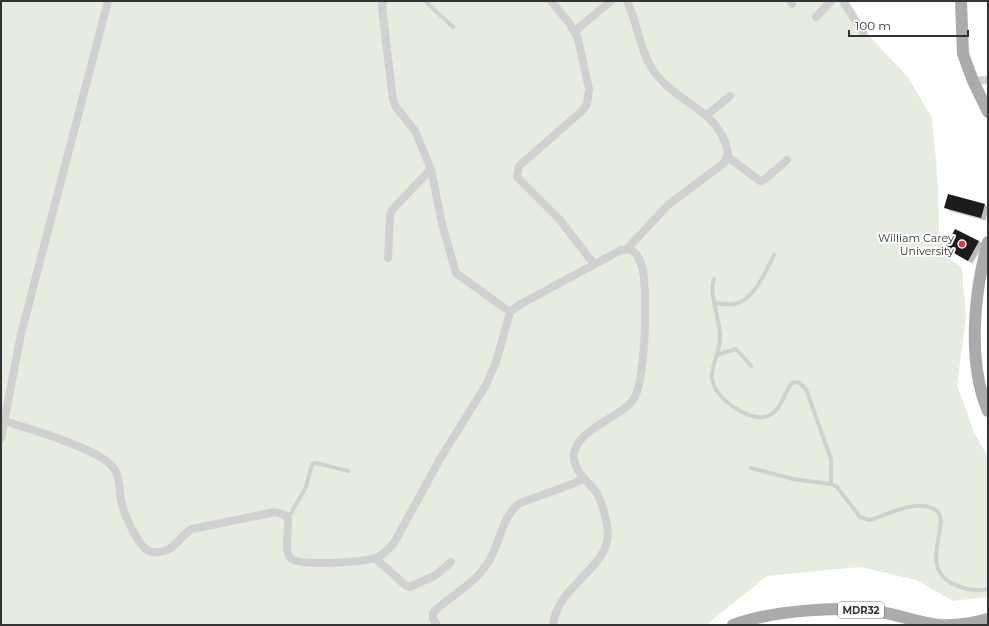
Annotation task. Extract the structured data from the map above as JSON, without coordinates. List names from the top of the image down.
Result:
{
  "streets": {
    "main road": ["MDR32"]
  },
  "places": ["William Carey University"],
  "scale_bar": "100 m"
}
